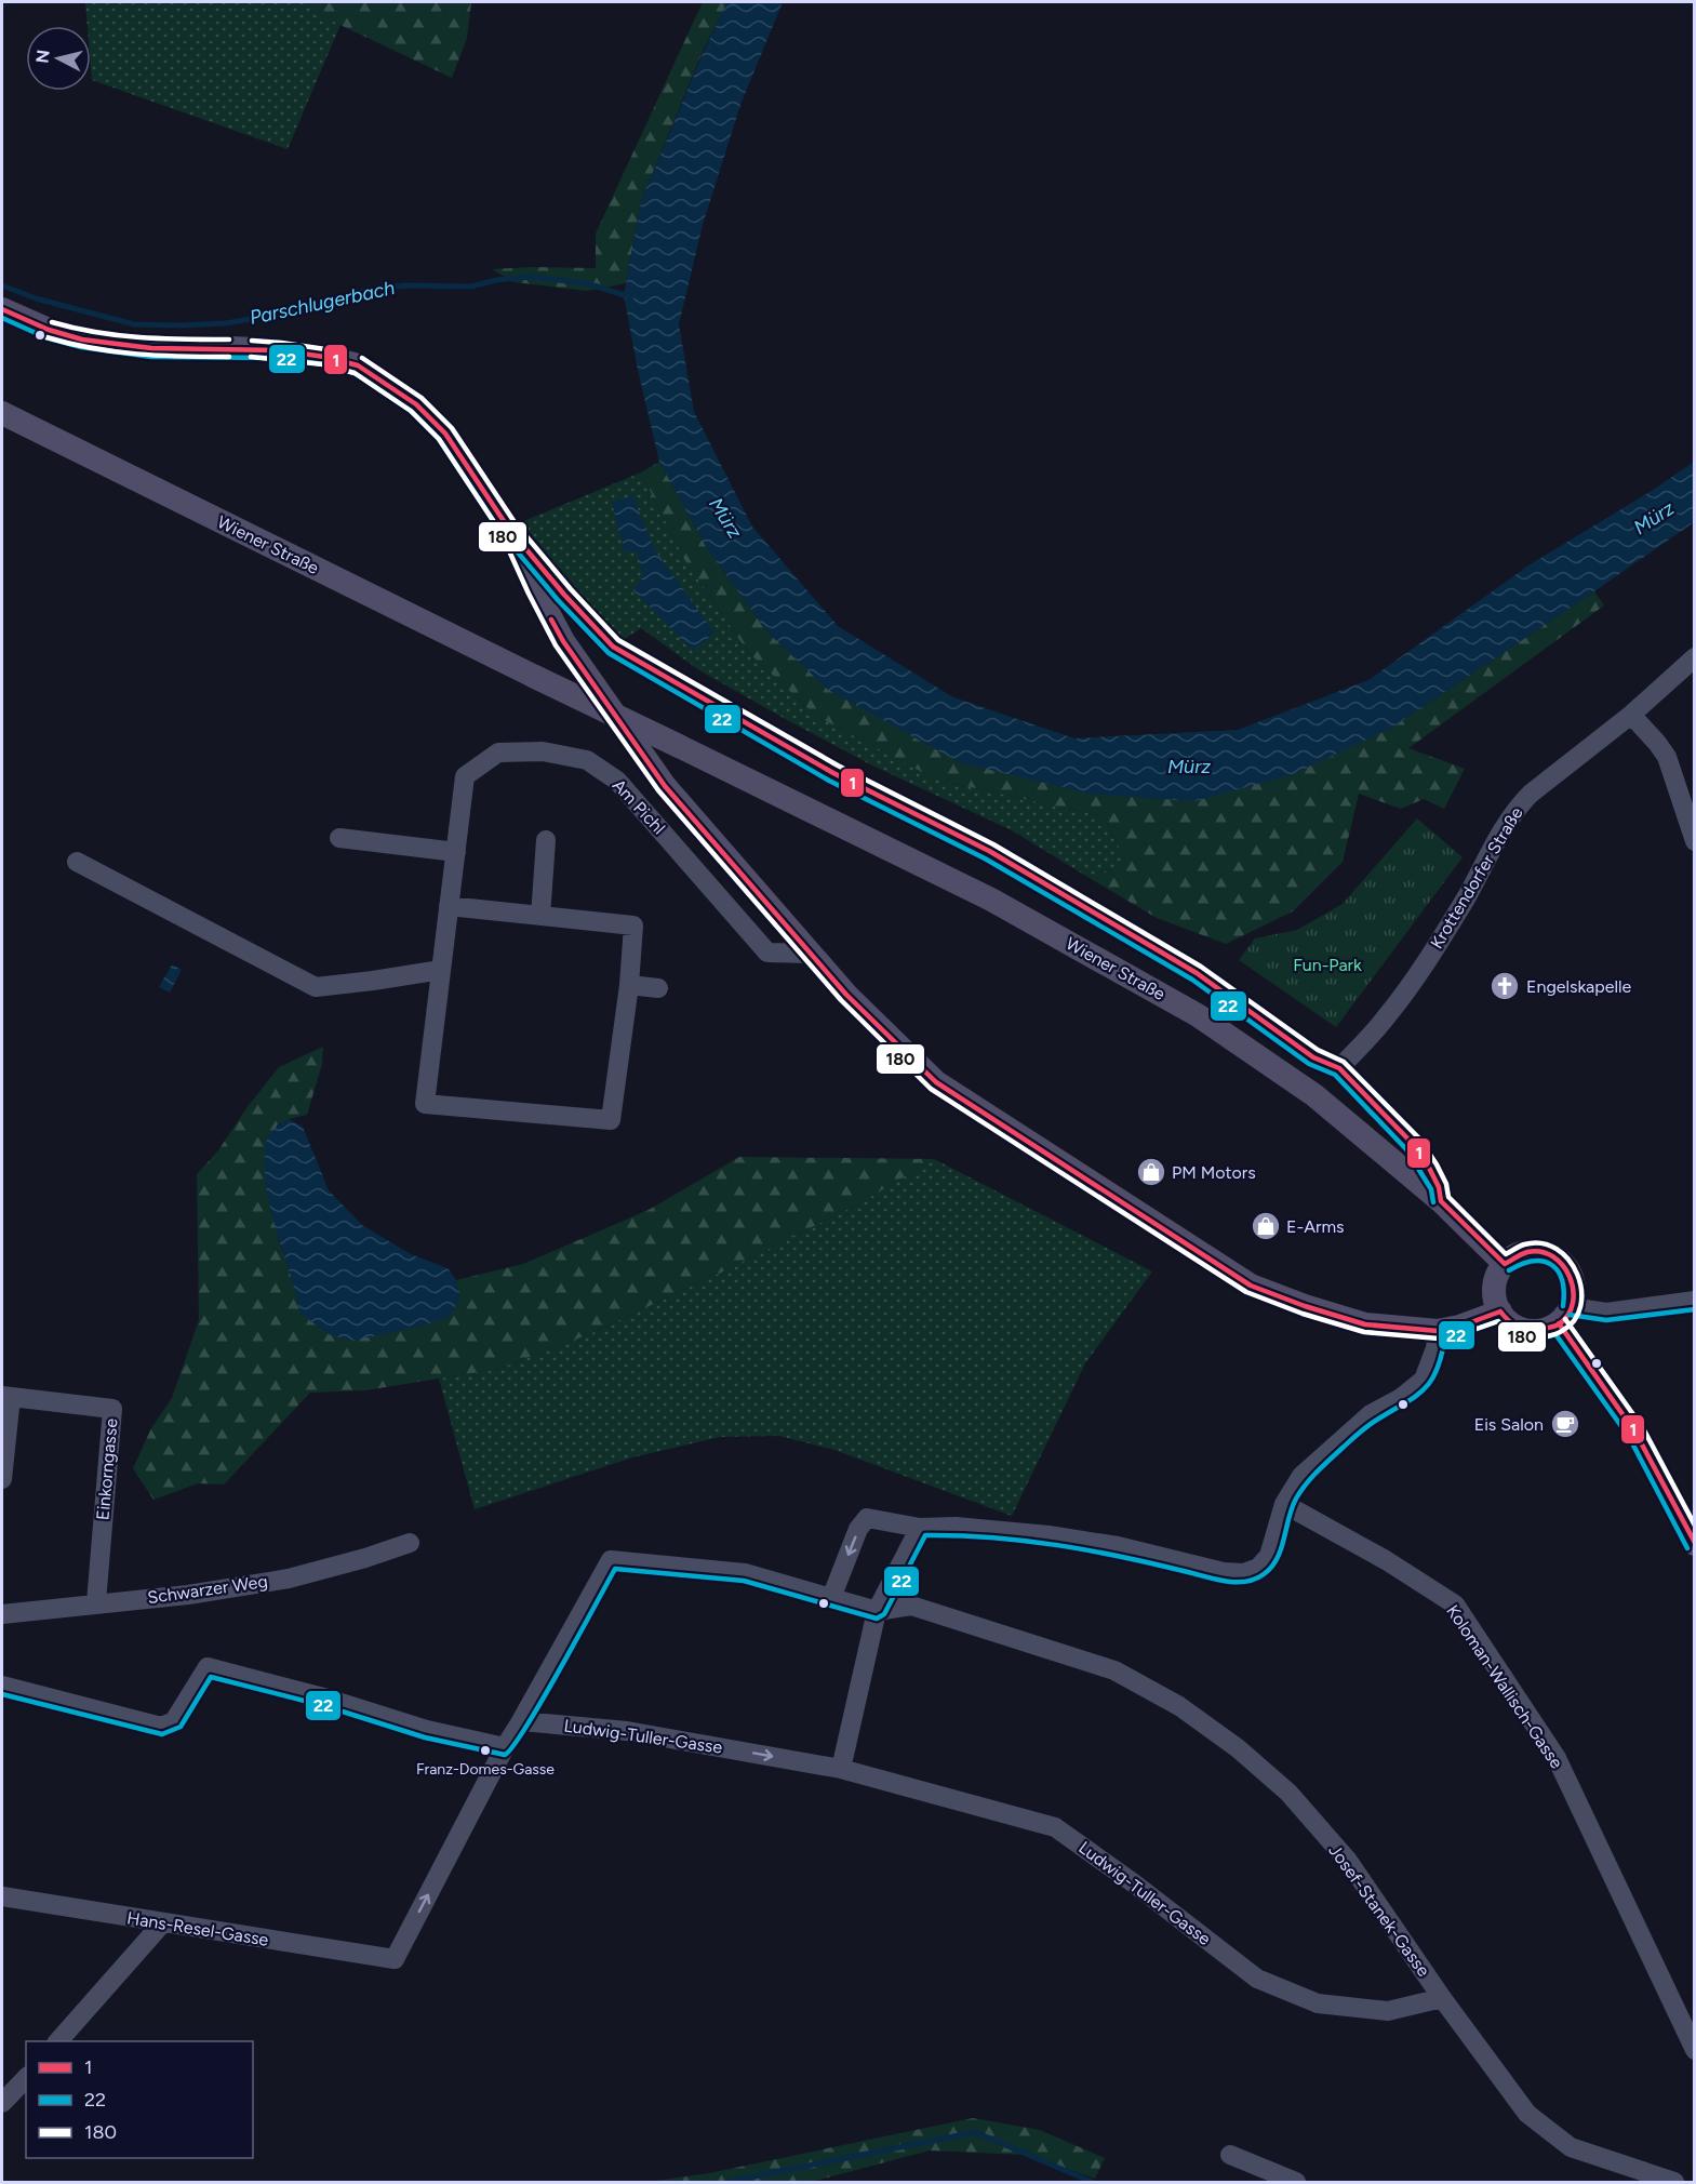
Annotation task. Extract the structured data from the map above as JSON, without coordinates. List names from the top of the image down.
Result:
{
  "streets": {
    "main road": ["Wiener Straße"],
    "street": [
      "Am Pichl",
      "Krottendorfer Straße",
      "Einkorngasse",
      "Schwarzer Weg",
      "Koloman-Wallisch-Gasse",
      "Ludwig-Tuller-Gasse",
      "Josef-Stanek-Gasse",
      "Hans-Resel-Gasse"
    ]
  },
  "crossings": [
    ["Einkorngasse", "Schwarzer Weg"],
    ["Ludwig-Tuller-Gasse", "Josef-Stanek-Gasse"]
  ],
  "one_way": ["Hans-Resel-Gasse"],
  "water": ["Parschlugerbach", "Mürz"],
  "parks": ["Fun-Park"],
  "places": {
    "church": ["Engelskapelle"],
    "shop": ["PM Motors", "E-Arms"],
    "cafe": ["Eis Salon"],
    "other": ["Franz-Domes-Gasse"]
  },
  "lines": ["transit line 1", "transit line 22", "transit line 180"],
  "legend": ["1", "22", "180"],
  "north": "left"
}
